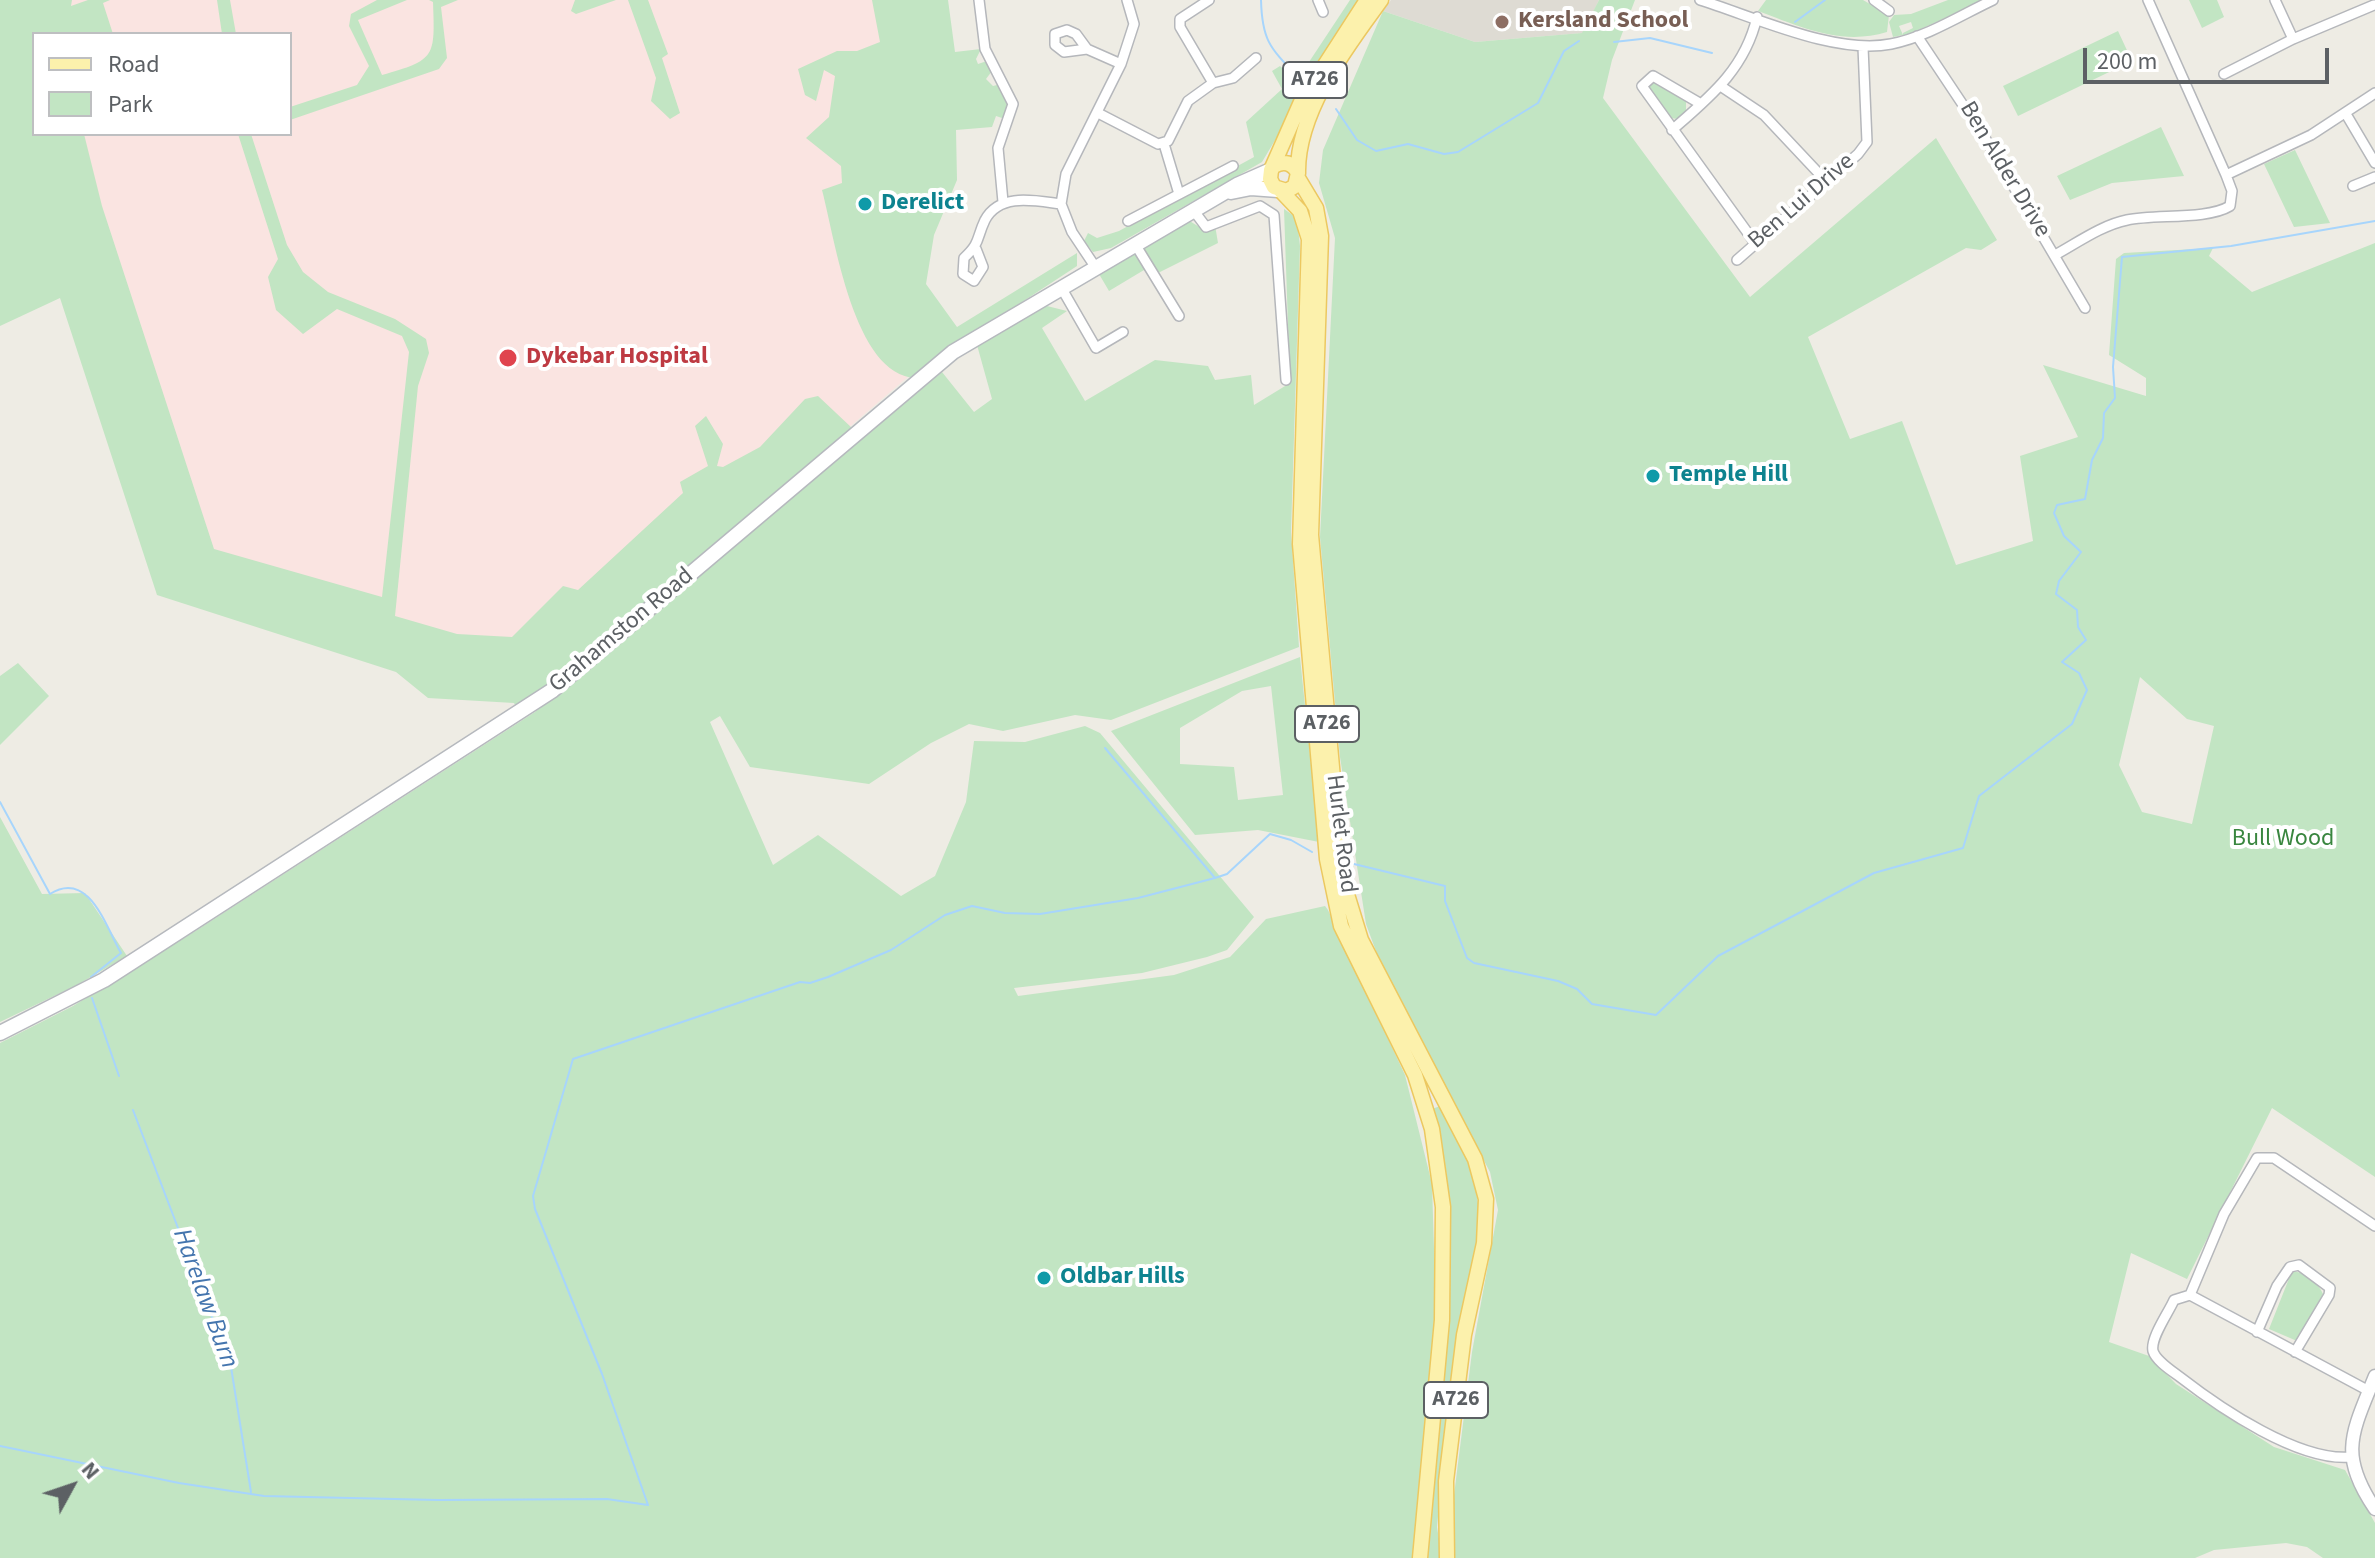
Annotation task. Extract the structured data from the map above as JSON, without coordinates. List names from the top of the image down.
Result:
{
  "streets": {
    "main road": ["A726", "Grahamston Road", "Hurlet Road"],
    "street": ["Ben Alder Drive", "Ben Lui Drive"]
  },
  "crossings": [
    ["A726", "Grahamston Road"],
    ["A726", "Hurlet Road"],
    ["Grahamston Road", "Hurlet Road"]
  ],
  "water": ["Harelaw Burn"],
  "parks": ["Bull Wood"],
  "places": [
    "Kersland School",
    "Derelict",
    "Dykebar Hospital",
    "Temple Hill",
    "Oldbar Hills"
  ],
  "legend": ["Road", "Park"],
  "scale_bar": "200 m",
  "north": "top right"
}
